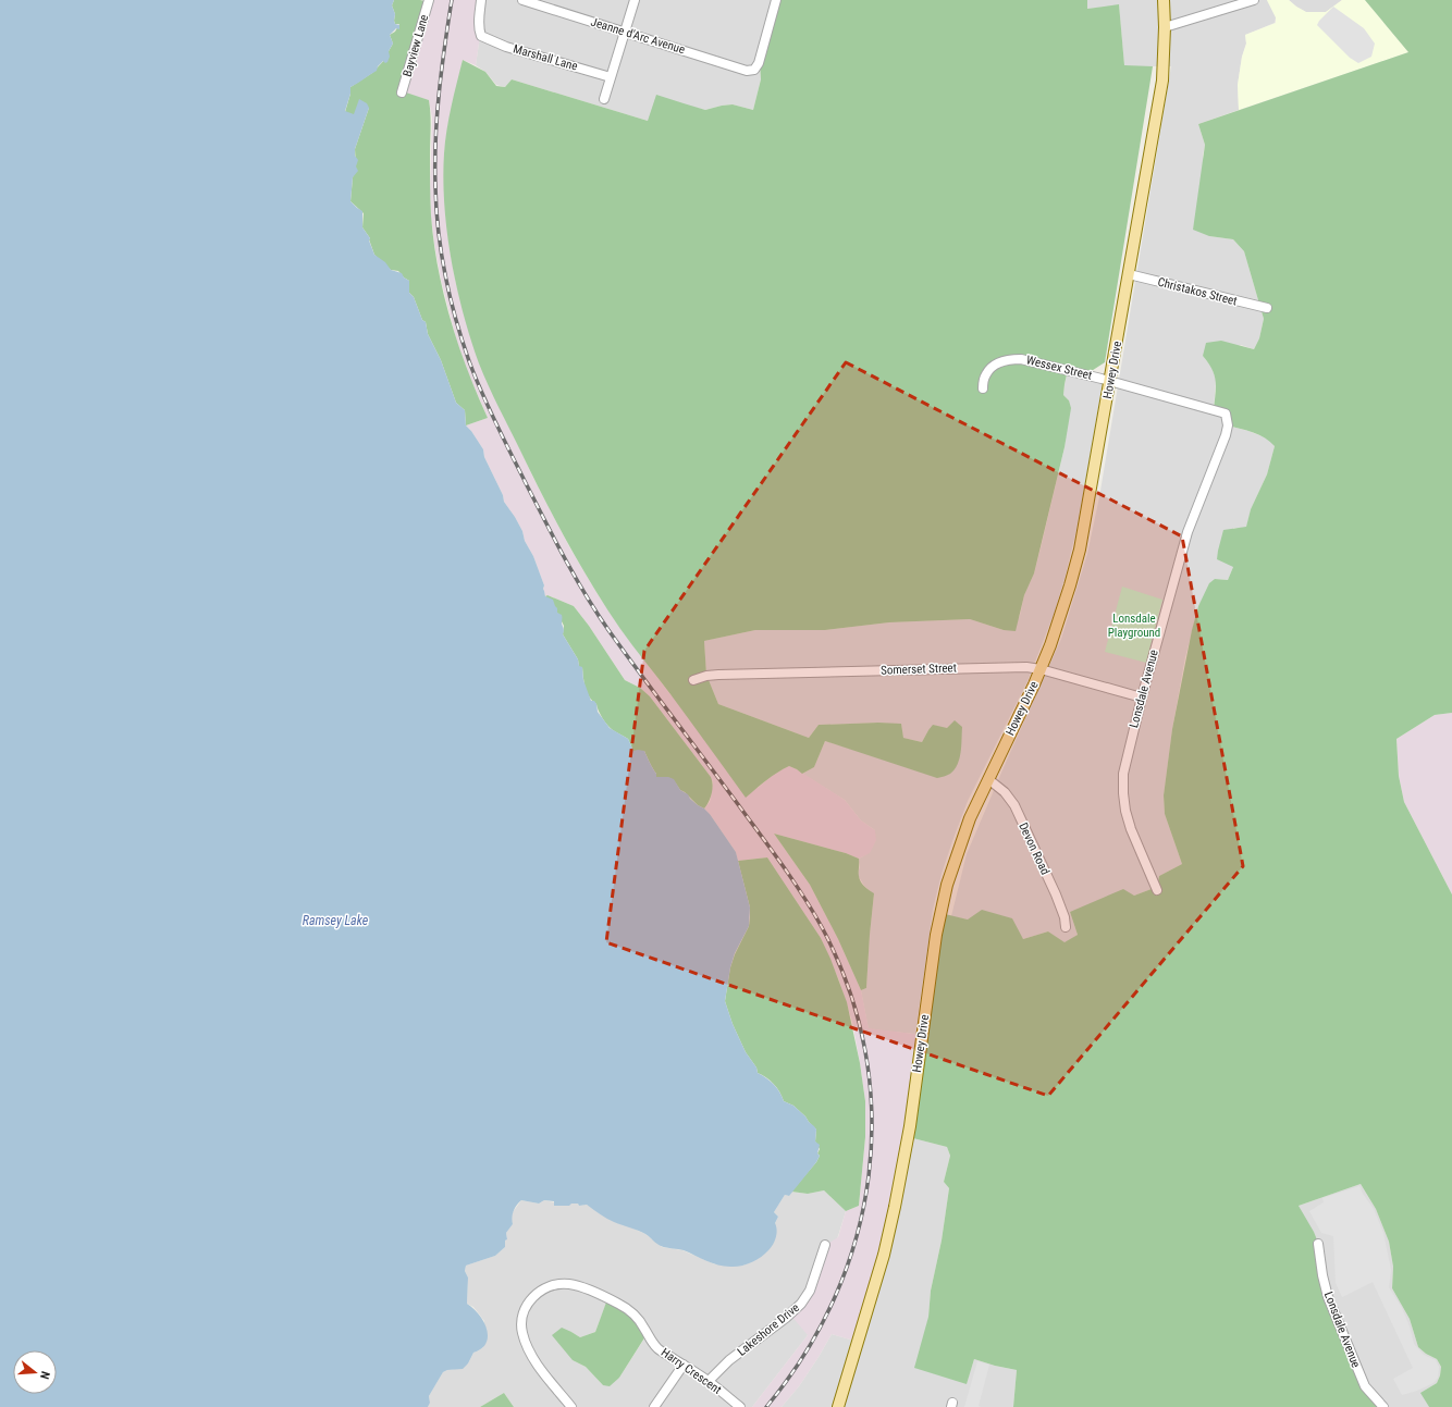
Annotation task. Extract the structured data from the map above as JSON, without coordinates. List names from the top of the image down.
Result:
{
  "streets": {
    "main road": ["Howey Drive"],
    "street": [
      "Jeanne d'Arc Avenue",
      "Bayview Lane",
      "Marshall Lane",
      "Christakos Street",
      "Wessex Street",
      "Somerset Street",
      "Lonsdale Avenue",
      "Devon Road",
      "Lakeshore Drive",
      "Harry Crescent"
    ]
  },
  "crossings": [
    ["Christakos Street", "Howey Drive"],
    ["Wessex Street", "Howey Drive"],
    ["Wessex Street", "Lonsdale Avenue"],
    ["Howey Drive", "Somerset Street"],
    ["Howey Drive", "Devon Road"],
    ["Somerset Street", "Lonsdale Avenue"],
    ["Lakeshore Drive", "Harry Crescent"]
  ],
  "water": ["Ramsey Lake"],
  "parks": ["Lonsdale Playground"],
  "north": "right"
}
